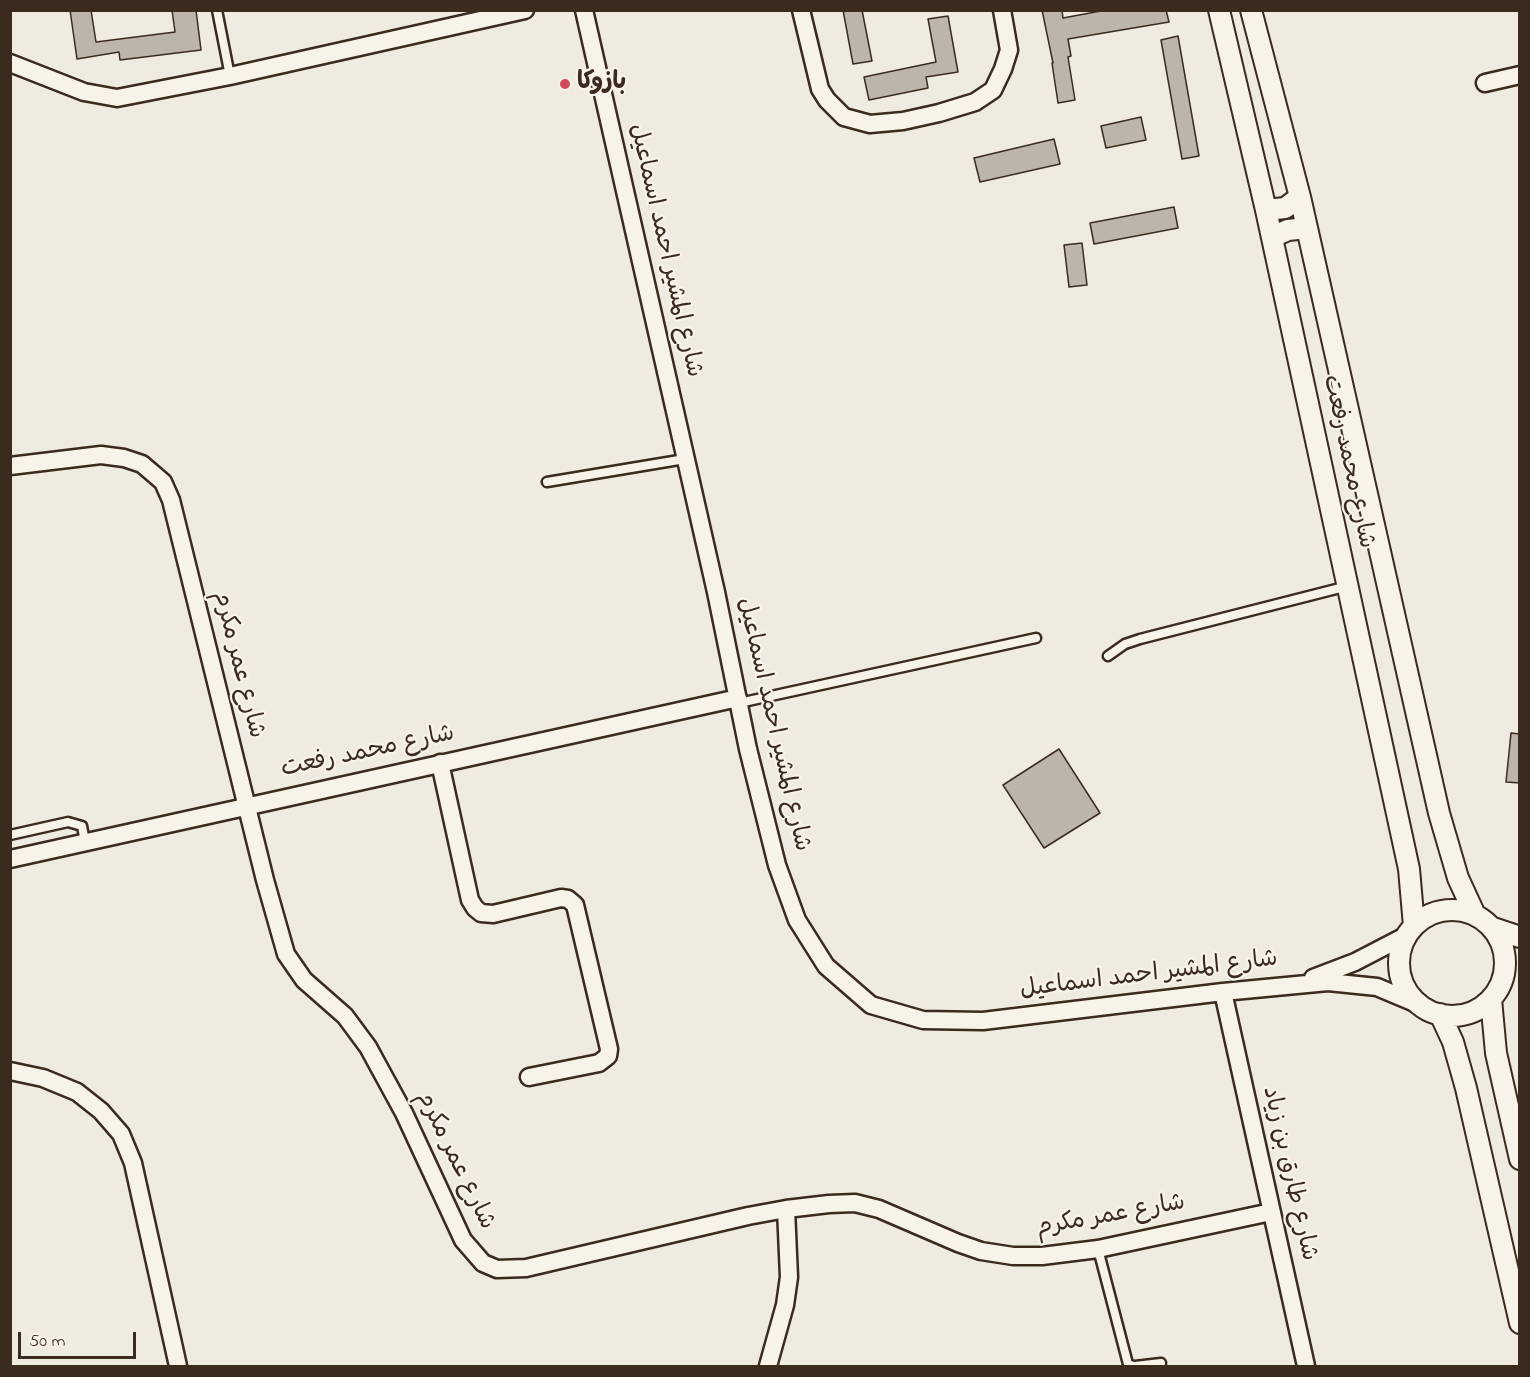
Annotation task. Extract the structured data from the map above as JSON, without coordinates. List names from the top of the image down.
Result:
{
  "streets": {
    "street": [
      "شارع المشير احمد اسماعيل",
      "شارع محمد رفعت",
      "شارع عمر مكرم",
      "شارع طارق بن زياد"
    ]
  },
  "crossings": [
    ["شارع المشير احمد اسماعيل", "شارع محمد رفعت"],
    ["شارع المشير احمد اسماعيل", "شارع طارق بن زياد"],
    ["شارع محمد رفعت", "شارع عمر مكرم"],
    ["شارع عمر مكرم", "شارع طارق بن زياد"]
  ],
  "places": ["بازوكا"],
  "scale_bar": "50 m"
}
